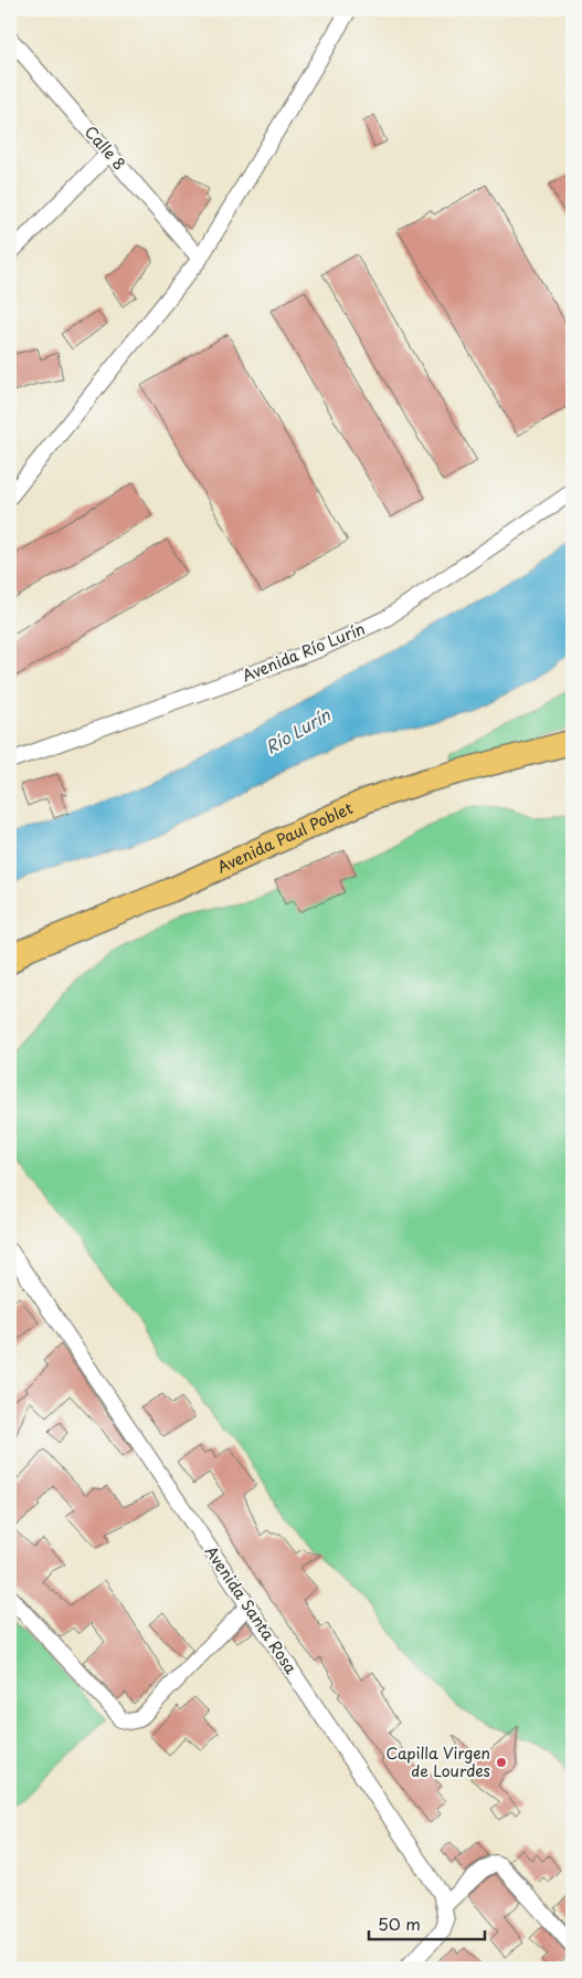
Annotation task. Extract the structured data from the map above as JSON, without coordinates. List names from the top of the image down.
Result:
{
  "streets": {
    "main road": ["Avenida Paul Poblet"],
    "street": ["Calle 8", "Avenida Río Lurín", "Avenida Santa Rosa"]
  },
  "water": ["Río Lurín"],
  "places": ["Capilla Virgen de Lourdes"],
  "scale_bar": "50 m"
}
